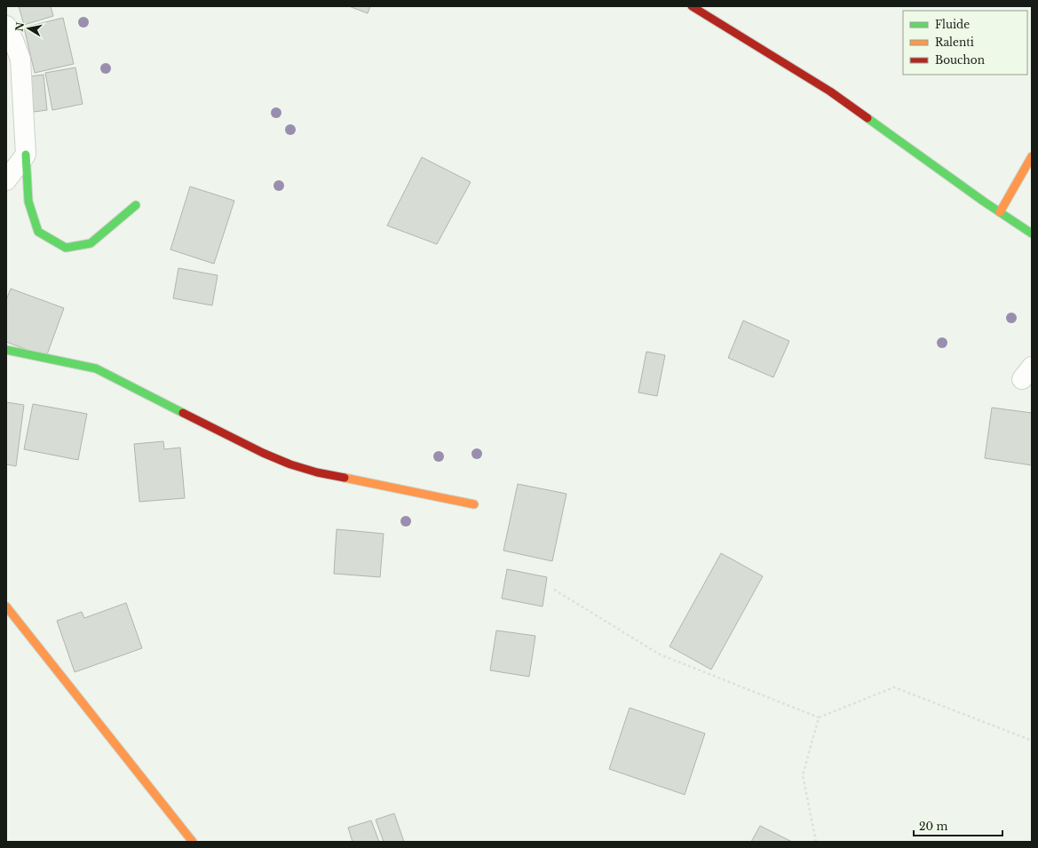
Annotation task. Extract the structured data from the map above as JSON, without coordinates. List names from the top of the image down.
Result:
{
  "legend": ["Fluide", "Ralenti", "Bouchon"],
  "scale_bar": "20 m",
  "north": "left"
}
